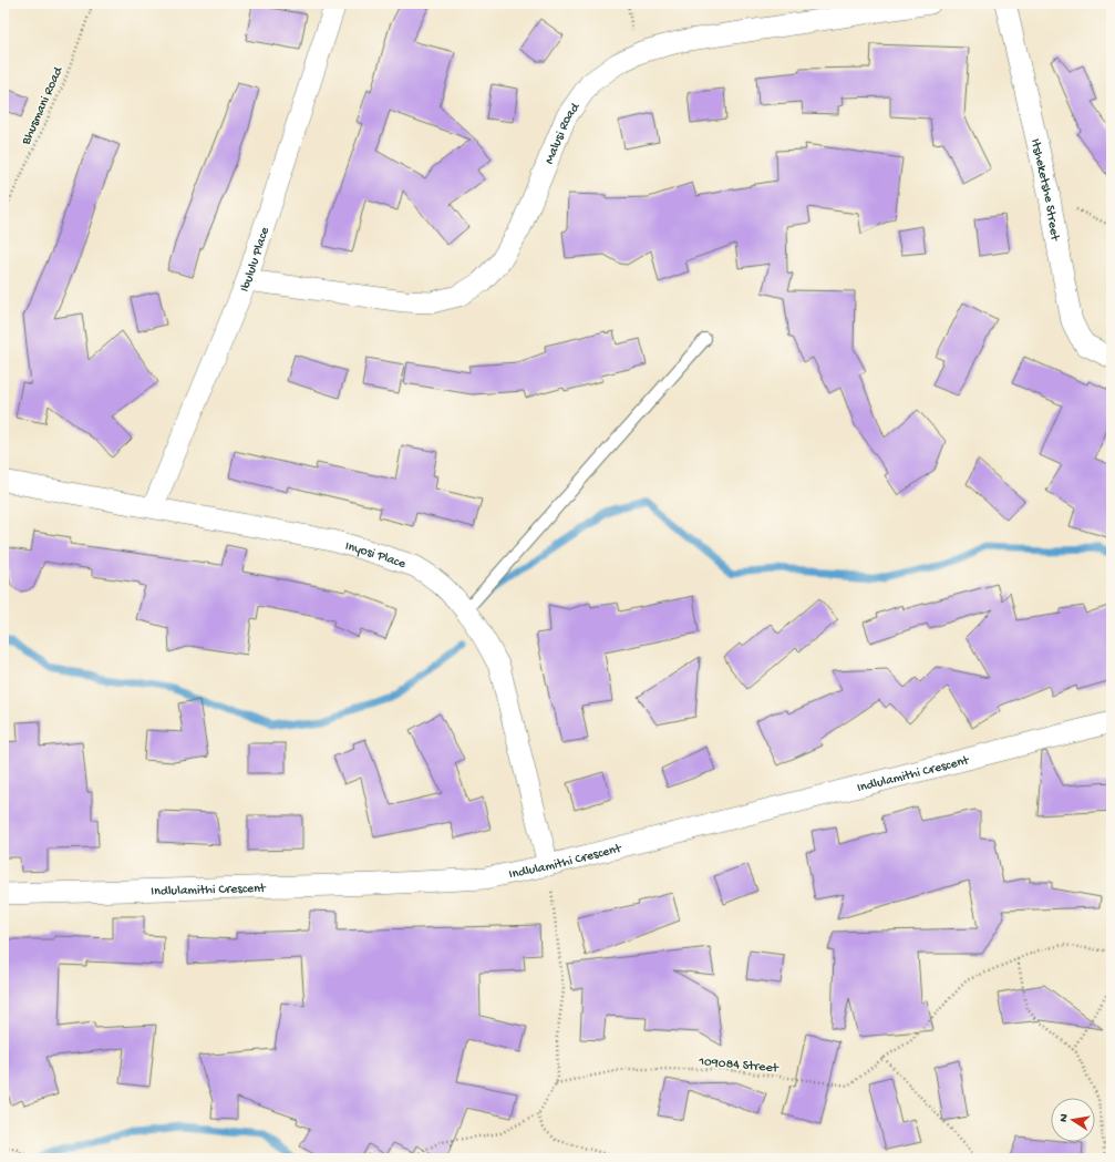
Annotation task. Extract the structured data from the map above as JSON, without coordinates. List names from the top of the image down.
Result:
{
  "streets": {
    "street": [
      "Malusi Road",
      "Itsheketshe Street",
      "Ibululu Place",
      "Inyosi Place",
      "Indlulamithi Crescent"
    ],
    "path": ["Bhusmani Road", "109084 Street"]
  },
  "crossings": [
    ["Malusi Road", "Ibululu Place"],
    ["Ibululu Place", "Inyosi Place"],
    ["Inyosi Place", "Indlulamithi Crescent"]
  ],
  "north": "left"
}
